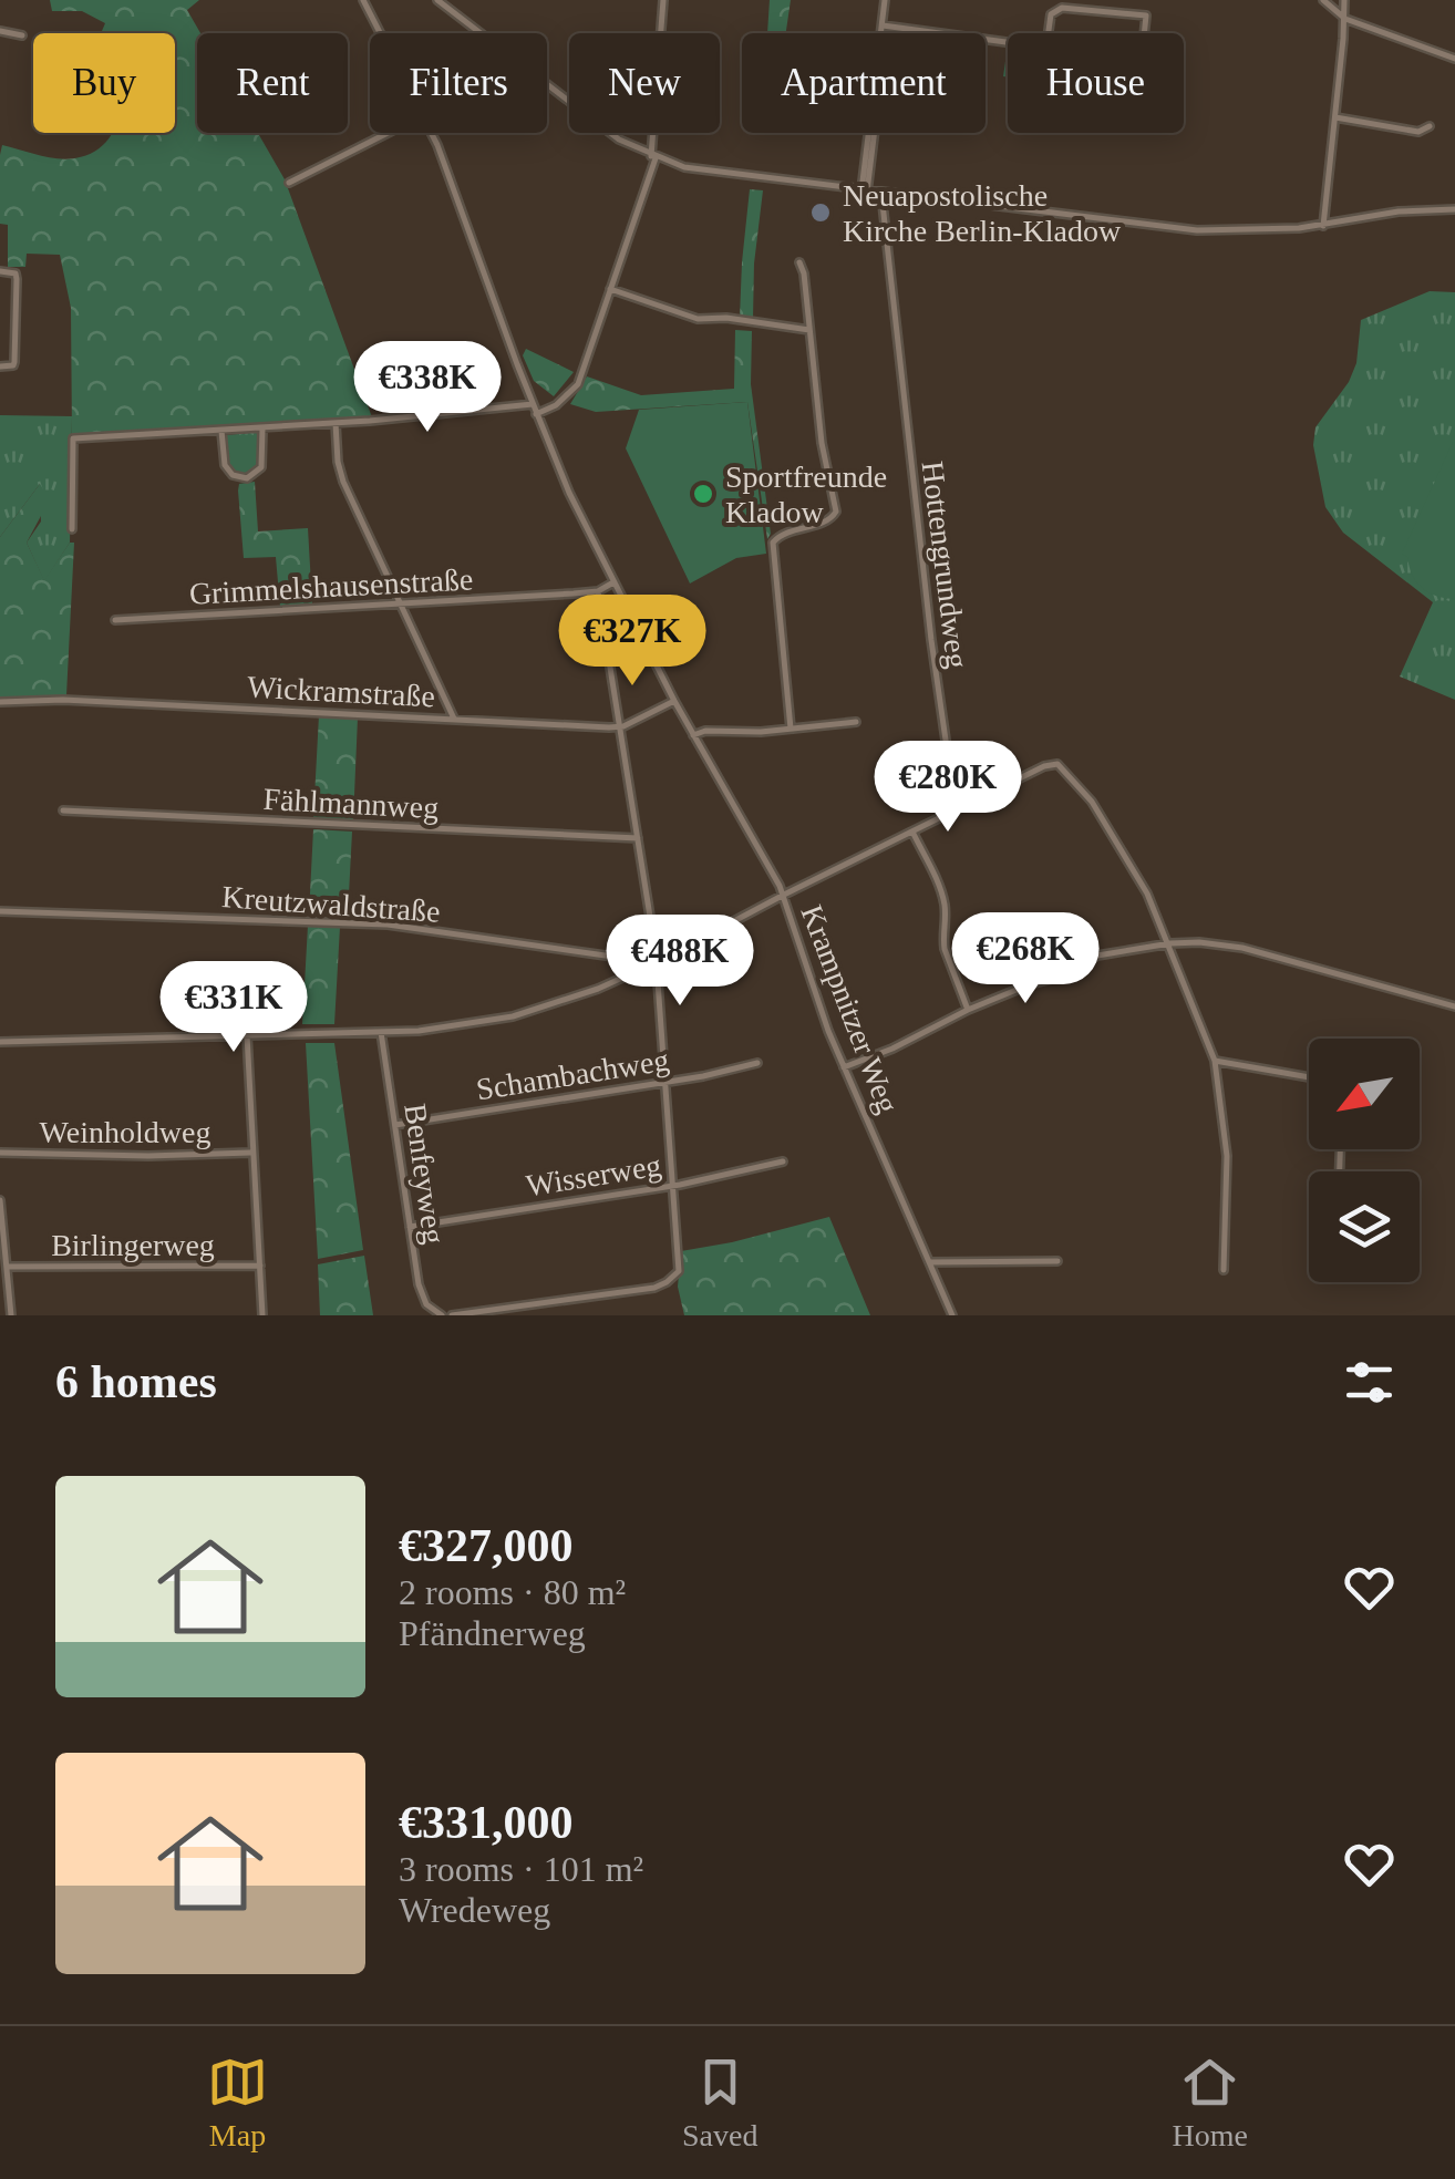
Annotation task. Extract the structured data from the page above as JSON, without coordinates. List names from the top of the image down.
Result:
{
  "streets": {
    "street": [
      "Hottengrundweg",
      "Grimmelshausenstraße",
      "Wickramstraße",
      "Fählmannweg",
      "Kreutzwaldstraße",
      "Krampnitzer Weg",
      "Schambachweg",
      "Weinholdweg",
      "Benfeyweg",
      "Wisserweg",
      "Birlingerweg"
    ]
  },
  "crossings": [
    ["Grimmelshausenstraße", "Krampnitzer Weg"],
    ["Wickramstraße", "Krampnitzer Weg"],
    ["Schambachweg", "Benfeyweg"],
    ["Benfeyweg", "Wisserweg"]
  ],
  "places": ["Neuapostolische Kirche Berlin-Kladow", "Sportfreunde Kladow"],
  "north": "bottom left",
  "page": {
    "chip": [
      "Buy",
      "Rent",
      "Filters",
      "New",
      "Apartment",
      "House"
    ],
    "price": [
      "€338K",
      "€327K",
      "€280K",
      "€268K",
      "€488K",
      "€331K"
    ],
    "heading": "6 homes",
    "list": [
      {
        "name": "€327,000",
        "note": "2 rooms · 80 m² · Pfändnerweg"
      },
      {
        "name": "€331,000",
        "note": "3 rooms · 101 m² · Wredeweg"
      }
    ],
    "tabs": ["Map", "Saved", "Home"]
  }
}
